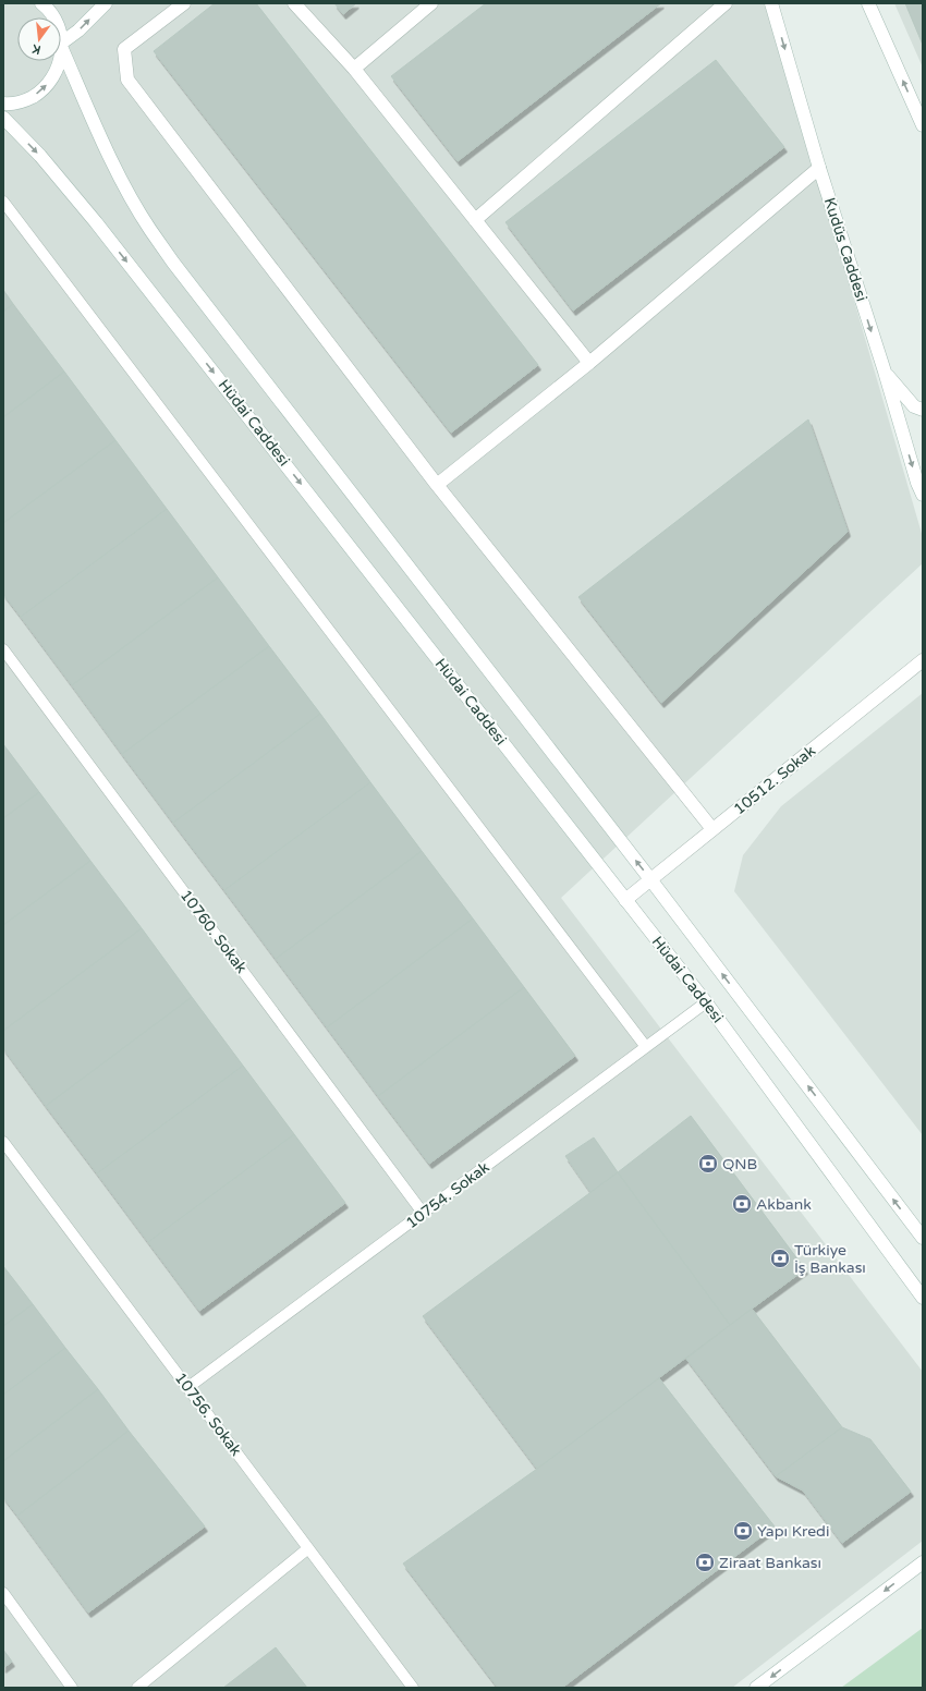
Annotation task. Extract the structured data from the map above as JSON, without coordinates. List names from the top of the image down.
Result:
{
  "streets": {
    "street": ["Kudüs Caddesi", "Hüdai Caddesi", "10512. Sokak"],
    "lane": ["10760. Sokak", "10754. Sokak", "10756. Sokak"]
  },
  "crossings": [
    ["Hüdai Caddesi", "10512. Sokak"],
    ["Hüdai Caddesi", "10754. Sokak"],
    ["10760. Sokak", "10754. Sokak"],
    ["10754. Sokak", "10756. Sokak"]
  ],
  "one_way": ["Kudüs Caddesi"],
  "places": {
    "bank": [
      "QNB",
      "Akbank",
      "Türkiye İş Bankası",
      "Yapı Kredi",
      "Ziraat Bankası"
    ]
  },
  "north": "bottom"
}
